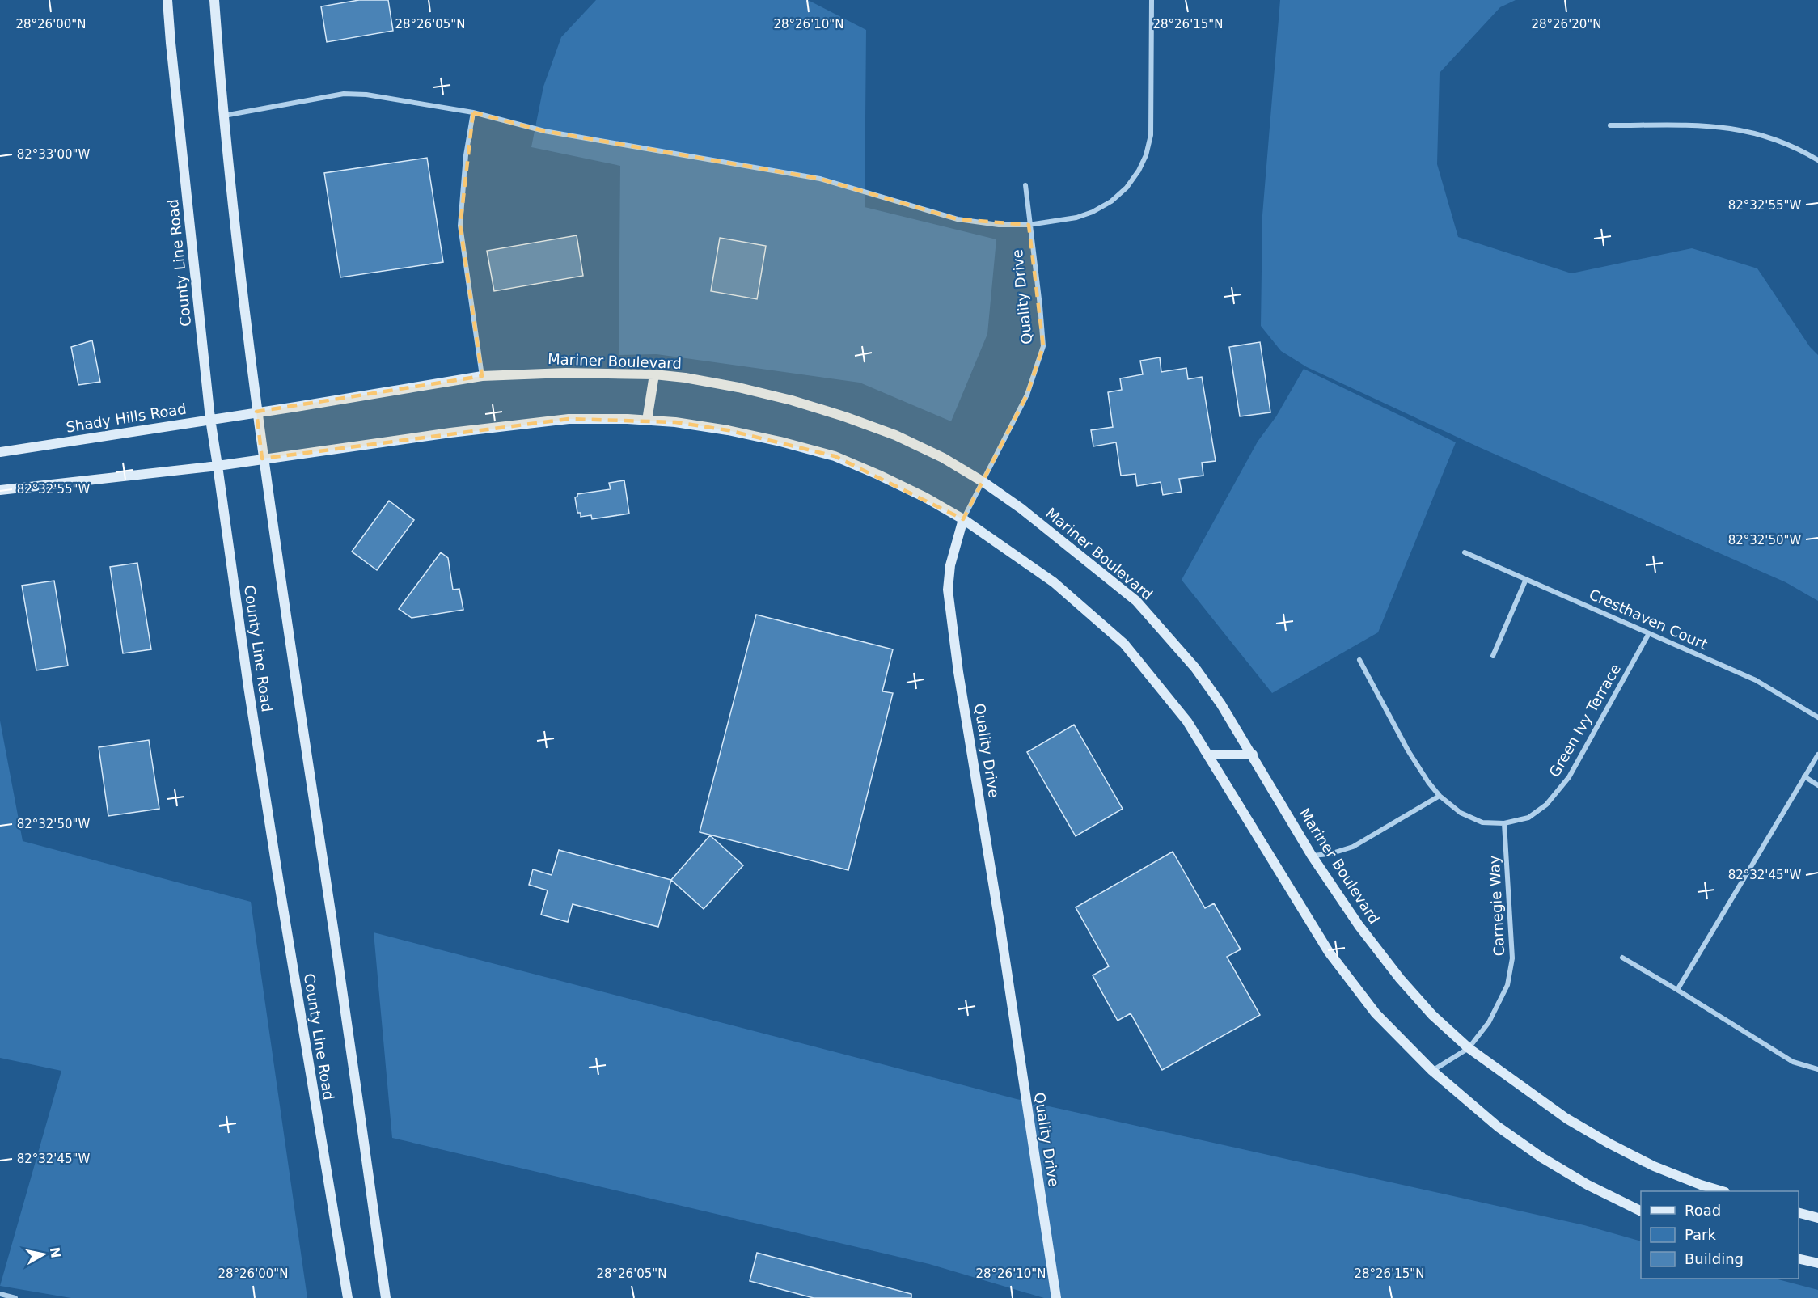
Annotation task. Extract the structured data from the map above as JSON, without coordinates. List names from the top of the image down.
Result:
{
  "streets": {
    "main road": [
      "County Line Road",
      "Quality Drive",
      "Mariner Boulevard",
      "Shady Hills Road"
    ],
    "street": ["Cresthaven Court", "Green Ivy Terrace", "Carnegie Way"]
  },
  "crossings": [
    ["County Line Road", "Mariner Boulevard"],
    ["County Line Road", "Shady Hills Road"],
    ["Quality Drive", "Mariner Boulevard"],
    ["Mariner Boulevard", "Shady Hills Road"],
    ["Mariner Boulevard", "Carnegie Way"],
    ["Cresthaven Court", "Green Ivy Terrace"],
    ["Green Ivy Terrace", "Carnegie Way"]
  ],
  "legend": ["Road", "Park", "Building"],
  "north": "right",
  "coordinates": [
    "28°26'00\"N",
    "28°26'05\"N",
    "28°26'10\"N",
    "28°26'15\"N",
    "28°26'20\"N",
    "82°33'00\"W",
    "82°32'55\"W",
    "82°32'50\"W",
    "82°32'45\"W"
  ]
}
